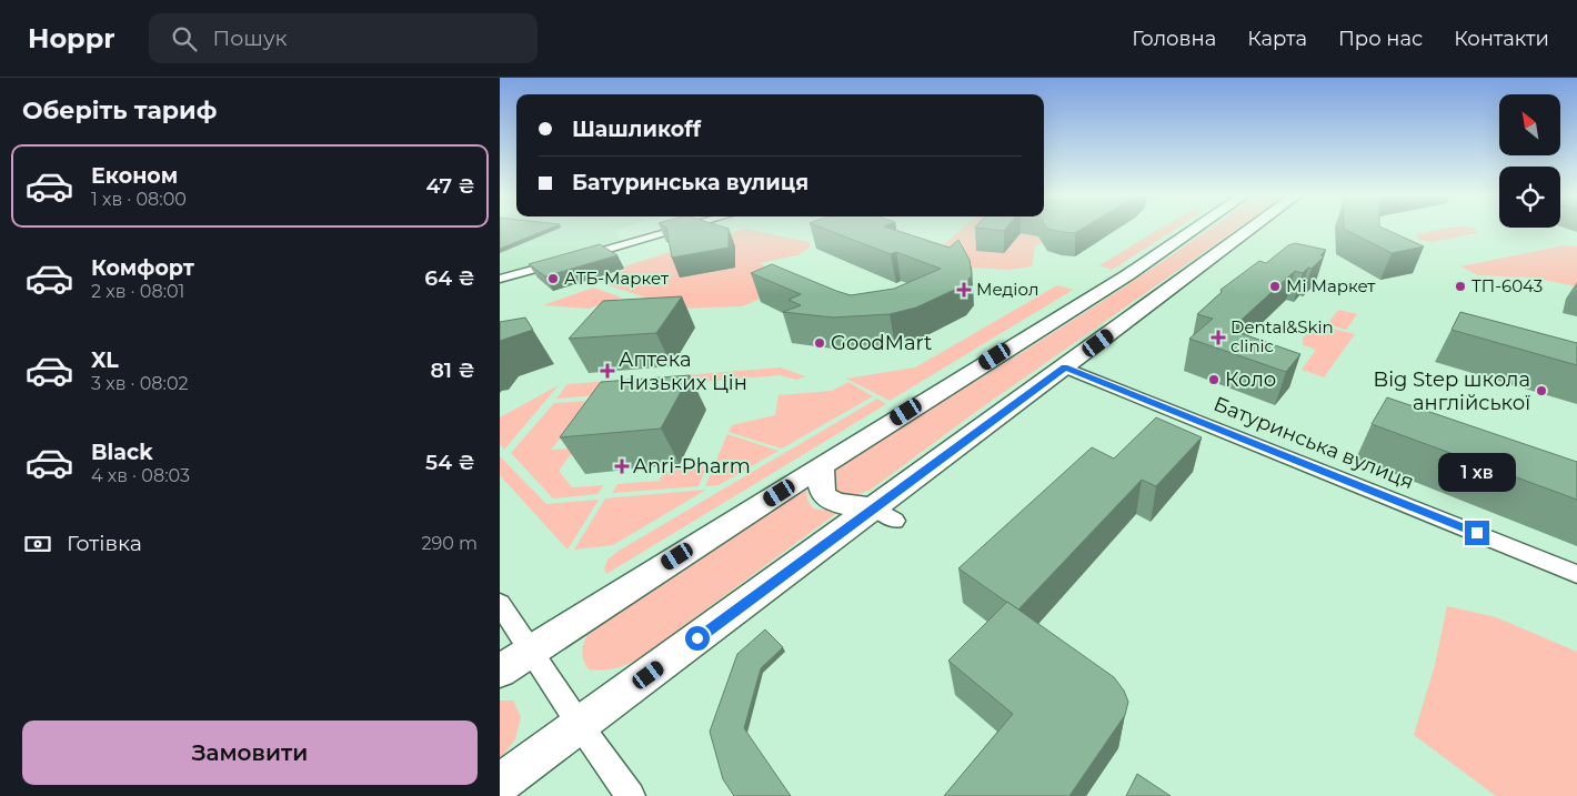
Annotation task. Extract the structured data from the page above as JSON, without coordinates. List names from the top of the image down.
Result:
{
  "streets": {
    "street": ["Батуринська вулиця"]
  },
  "places": {
    "other": [
      "АТБ-Маркет",
      "Мі Маркет",
      "ТП-6043",
      "GoodMart",
      "Коло",
      "Big Step школа англiйськоï"
    ],
    "health": [
      "Медіол",
      "Dental&Skin clinic",
      "Аптека Низьких Цін",
      "Anri-Pharm"
    ]
  },
  "north": "top left",
  "page": {
    "header": "Hoppr",
    "search": "Пошук",
    "nav": [
      "Головна",
      "Карта",
      "Про нас",
      "Контакти"
    ],
    "heading": "Оберіть тариф",
    "banner": ["Шашликоff", "Батуринська вулиця"],
    "list": [
      {
        "name": "Економ",
        "note": "1 хв · 08:00",
        "value": "47 ₴"
      },
      {
        "name": "Комфорт",
        "note": "2 хв · 08:01",
        "value": "64 ₴"
      },
      {
        "name": "XL",
        "note": "3 хв · 08:02",
        "value": "81 ₴"
      },
      {
        "name": "Black",
        "note": "4 хв · 08:03",
        "value": "54 ₴"
      }
    ],
    "bubble": "1 хв",
    "pay": ["Готівка", "290 m"],
    "buttons": "Замовити"
  }
}
